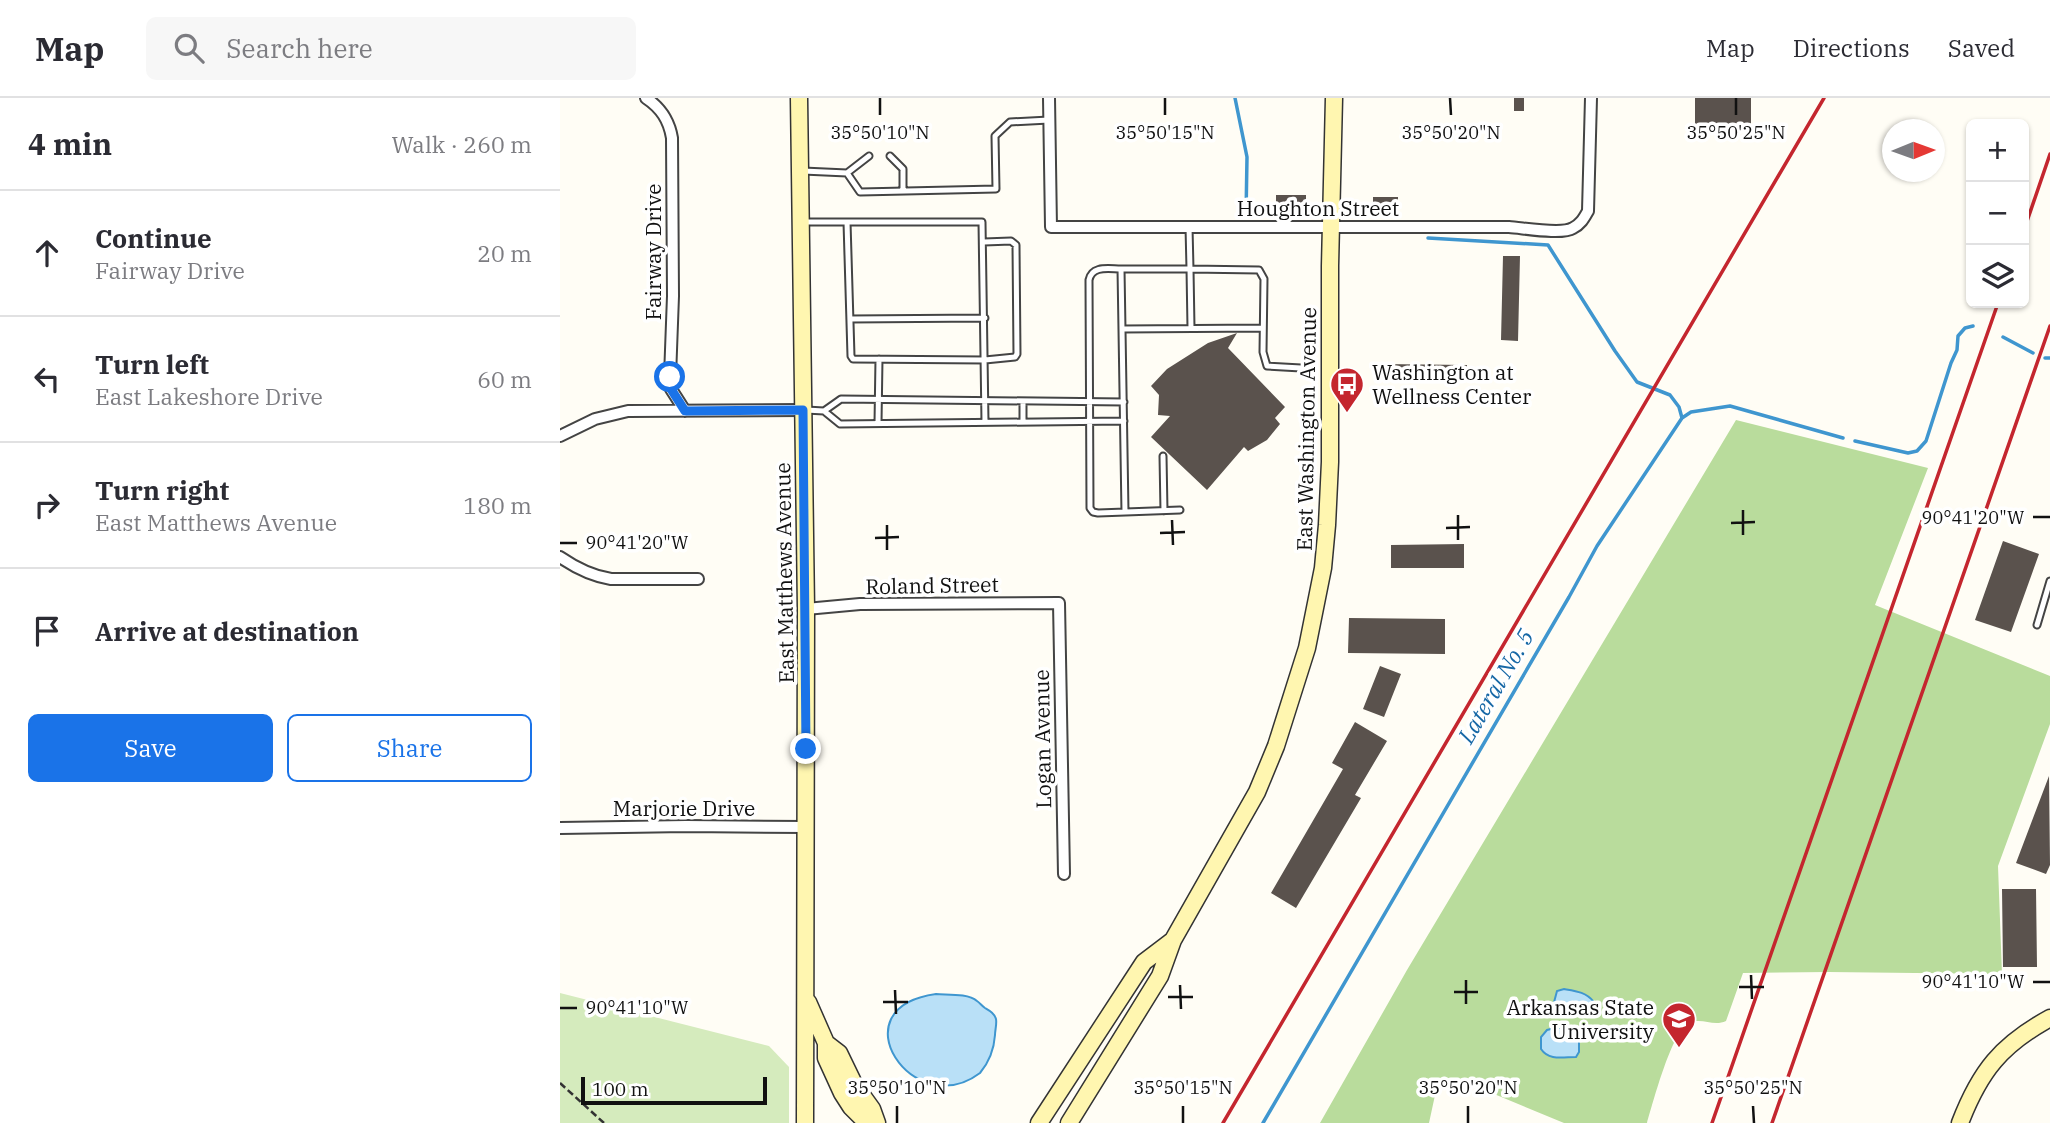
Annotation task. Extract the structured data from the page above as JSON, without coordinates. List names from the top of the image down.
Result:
{
  "streets": {
    "street": [
      "Houghton Street",
      "Fairway Drive",
      "East Washington Avenue",
      "East Matthews Avenue",
      "Roland Street",
      "Logan Avenue",
      "Marjorie Drive"
    ]
  },
  "crossings": [
    ["Houghton Street", "East Washington Avenue"],
    ["East Matthews Avenue", "Roland Street"],
    ["East Matthews Avenue", "Marjorie Drive"],
    ["Roland Street", "Logan Avenue"]
  ],
  "water": ["Lateral No. 5"],
  "places": {
    "bus stop": ["Washington at Wellness Center"],
    "school or university": ["Arkansas State University"]
  },
  "scale_bar": "100 m",
  "north": "right",
  "page": {
    "header": "Map",
    "search": "Search here",
    "nav": ["Map", "Directions", "Saved"],
    "heading": ["4 min", "Walk · 260 m"],
    "map_buttons": ["+", "−"],
    "list": [
      ["Continue", "Fairway Drive", "20 m"],
      ["Turn left", "East Lakeshore Drive", "60 m"],
      ["Turn right", "East Matthews Avenue", "180 m"],
      "Arrive at destination"
    ],
    "buttons": ["Save", "Share"],
    "scale": "100 m"
  },
  "coordinates": [
    "35°50'10\"N",
    "35°50'15\"N",
    "35°50'20\"N",
    "35°50'25\"N",
    "90°41'20\"W",
    "90°41'10\"W"
  ]
}
